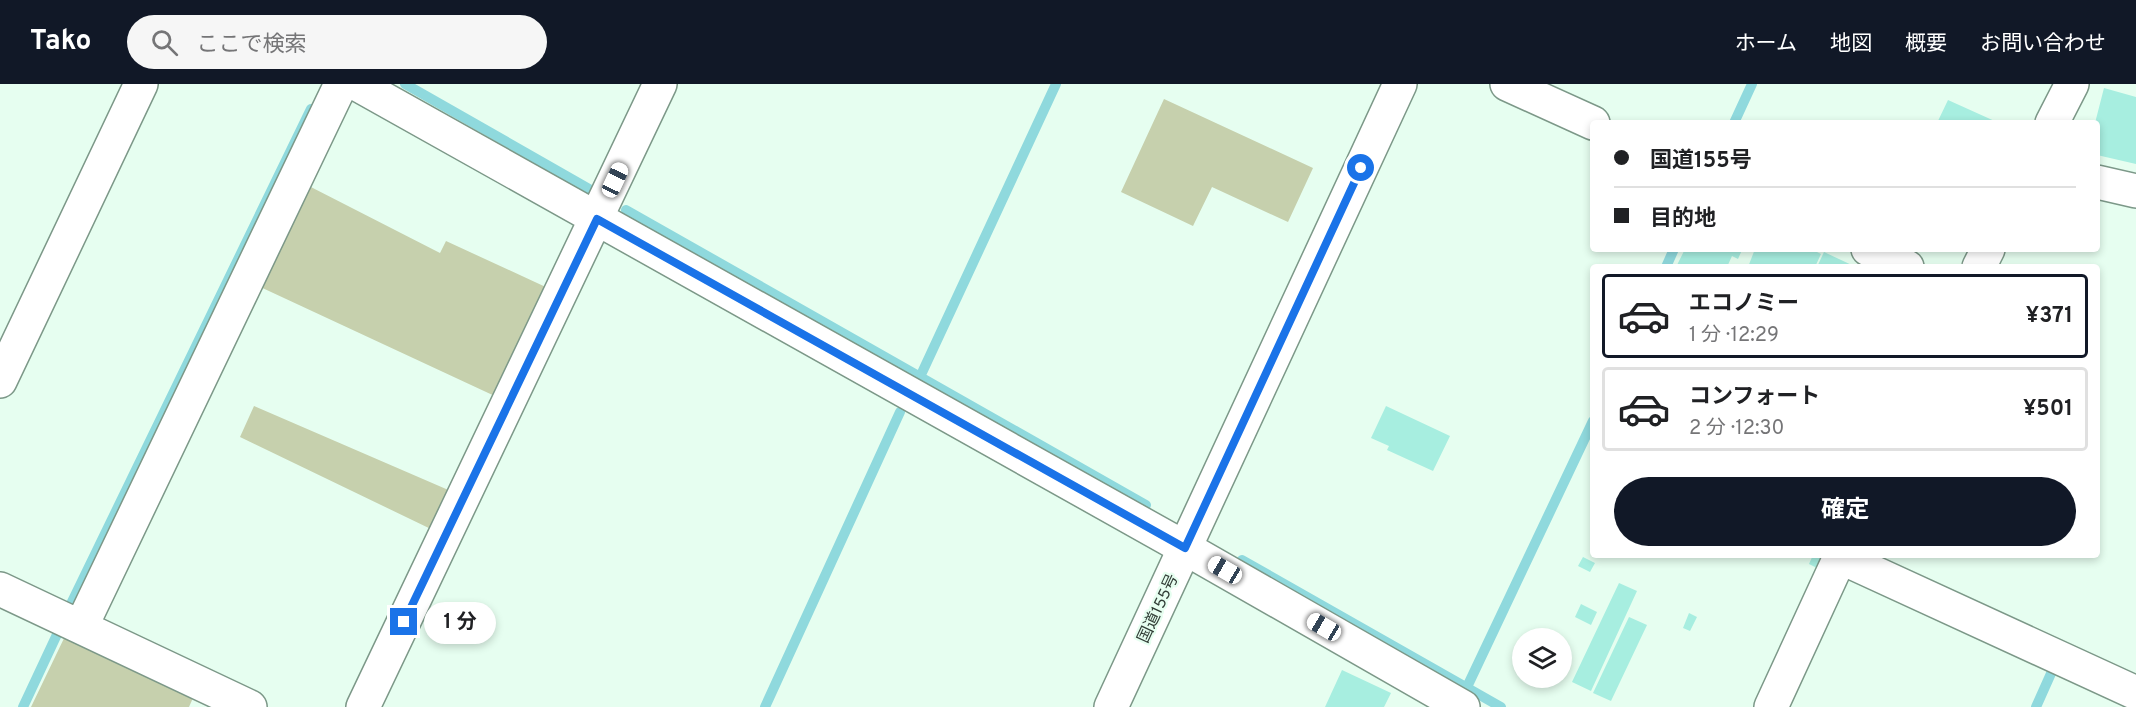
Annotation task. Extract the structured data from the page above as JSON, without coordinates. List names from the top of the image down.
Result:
{
  "streets": {
    "main road": ["国道155号"]
  },
  "page": {
    "header": "Tako",
    "search": "ここで検索",
    "nav": [
      "ホーム",
      "地図",
      "概要",
      "お問い合わせ"
    ],
    "banner": ["国道155号", "目的地"],
    "list": [
      {
        "name": "エコノミー",
        "note": "1 分 · 12:29",
        "value": "¥371"
      },
      {
        "name": "コンフォート",
        "note": "2 分 · 12:30",
        "value": "¥501"
      }
    ],
    "buttons": "確定",
    "bubble": "1 分"
  }
}
